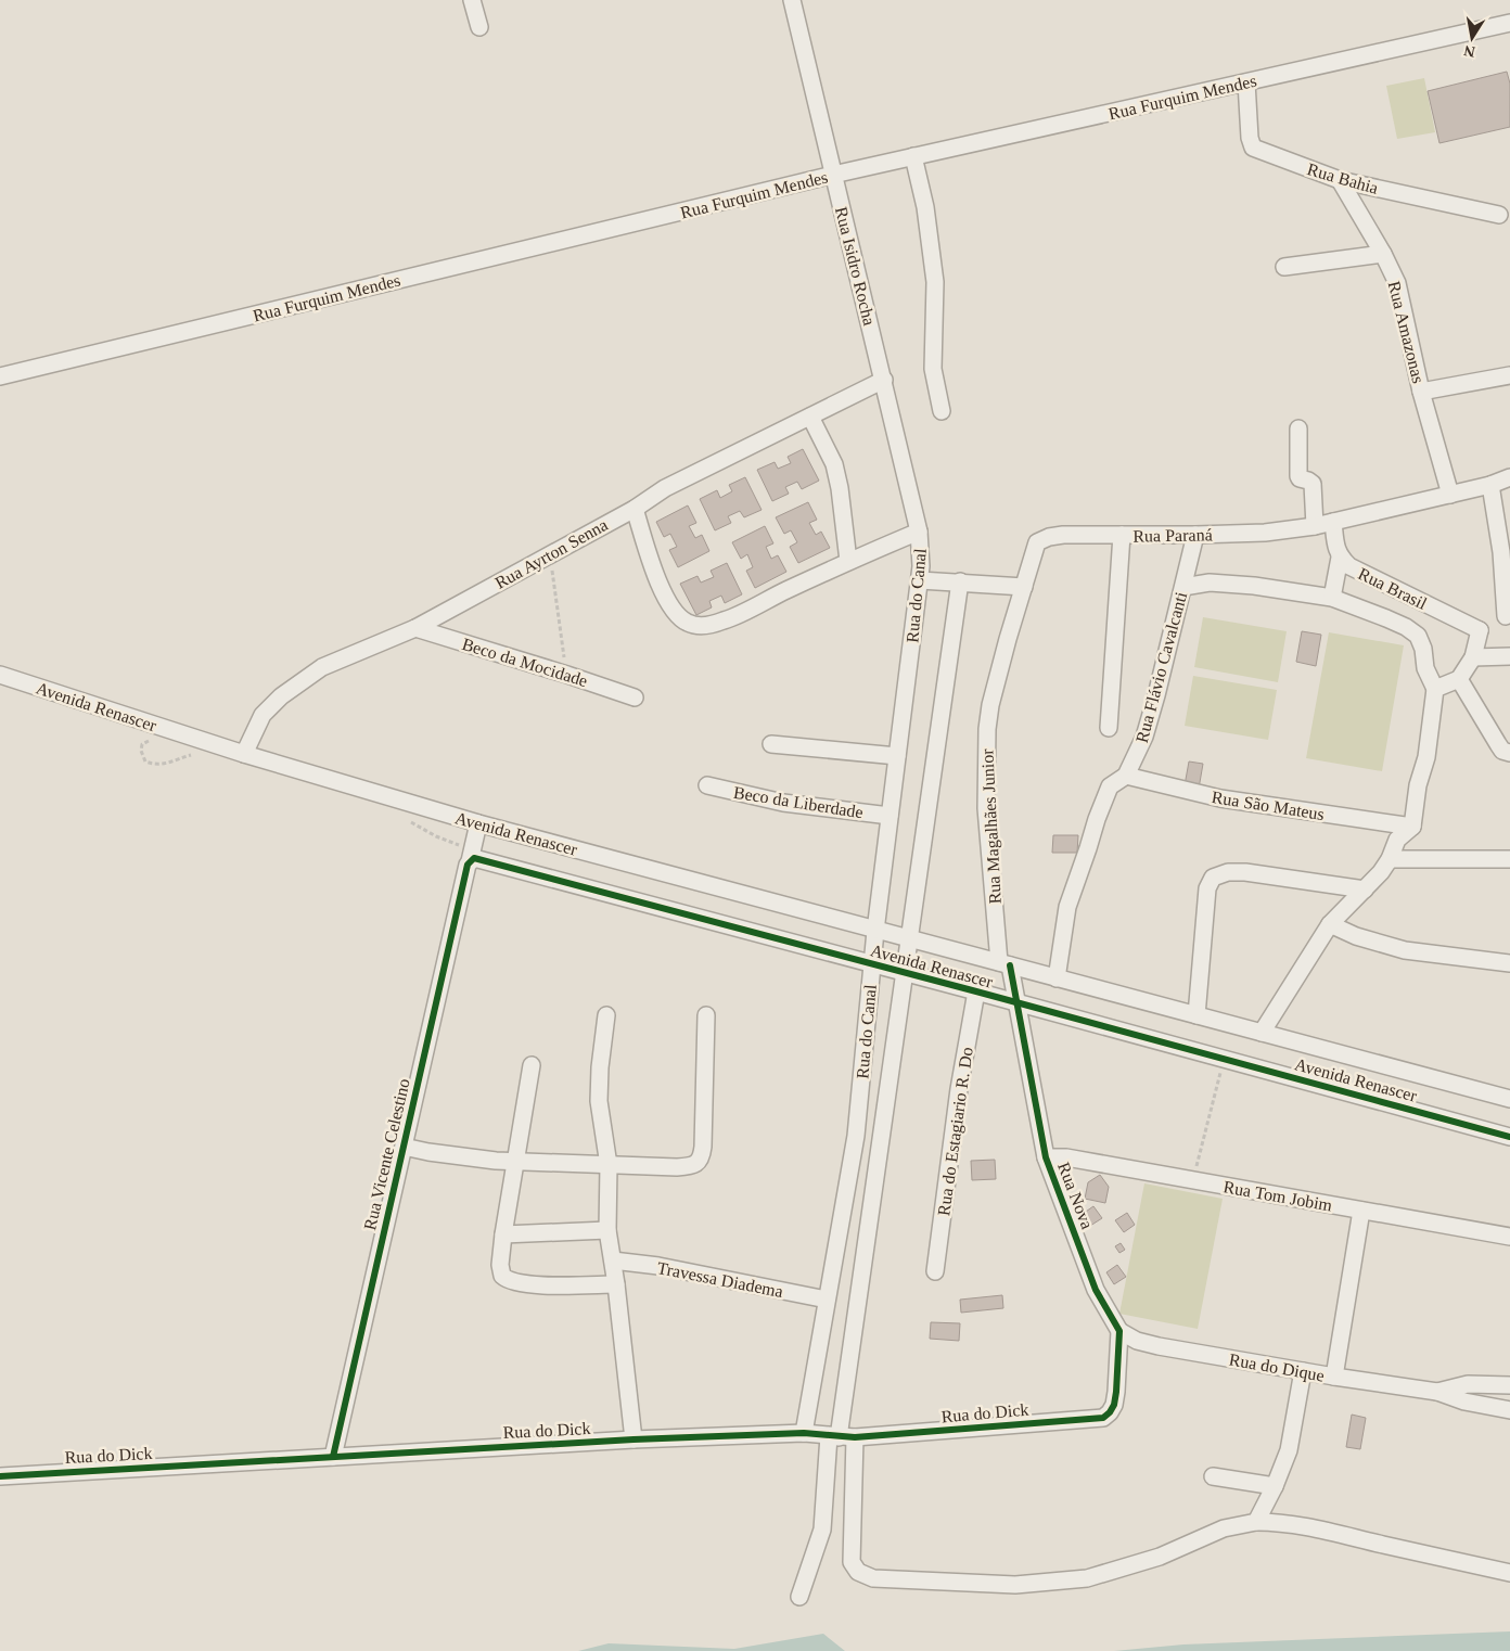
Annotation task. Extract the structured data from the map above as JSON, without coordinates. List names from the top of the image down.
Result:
{
  "streets": {
    "street": [
      "Rua Furquim Mendes",
      "Rua Bahia",
      "Rua Isidro Rocha",
      "Rua Amazonas",
      "Rua Paraná",
      "Rua Ayrton Senna",
      "Rua Brasil",
      "Rua do Canal",
      "Beco da Mocidade",
      "Rua Flávio Cavalcanti",
      "Avenida Renascer",
      "Beco da Liberdade",
      "Rua São Mateus",
      "Rua Magalhães Junior",
      "Rua do Estagiario R. Do",
      "Rua Vicente Celestino",
      "Rua Nova",
      "Rua Tom Jobim",
      "Travessa Diadema",
      "Rua do Dique",
      "Rua do Dick"
    ]
  },
  "crossings": [
    ["Rua Furquim Mendes", "Rua Bahia"],
    ["Rua Furquim Mendes", "Rua Isidro Rocha"],
    ["Rua Bahia", "Rua Amazonas"],
    ["Rua Isidro Rocha", "Rua Ayrton Senna"],
    ["Rua Isidro Rocha", "Rua do Canal"],
    ["Rua Amazonas", "Rua Paraná"],
    ["Rua Paraná", "Rua Brasil"],
    ["Rua Paraná", "Rua Flávio Cavalcanti"],
    ["Rua Paraná", "Rua Magalhães Junior"],
    ["Rua Ayrton Senna", "Beco da Mocidade"],
    ["Rua Ayrton Senna", "Avenida Renascer"],
    ["Rua do Canal", "Avenida Renascer"],
    ["Rua do Canal", "Beco da Liberdade"],
    ["Rua do Canal", "Travessa Diadema"],
    ["Rua do Canal", "Rua do Dick"],
    ["Rua Flávio Cavalcanti", "Avenida Renascer"],
    ["Rua Flávio Cavalcanti", "Rua São Mateus"],
    ["Avenida Renascer", "Rua Magalhães Junior"],
    ["Avenida Renascer", "Rua do Estagiario R. Do"],
    ["Avenida Renascer", "Rua Vicente Celestino"],
    ["Avenida Renascer", "Rua Nova"],
    ["Rua Magalhães Junior", "Rua Nova"],
    ["Rua Vicente Celestino", "Rua do Dick"],
    ["Rua Nova", "Rua Tom Jobim"],
    ["Rua Nova", "Rua do Dique"],
    ["Rua Nova", "Rua do Dick"],
    ["Rua do Dique", "Rua do Dick"]
  ],
  "north": "bottom"
}
